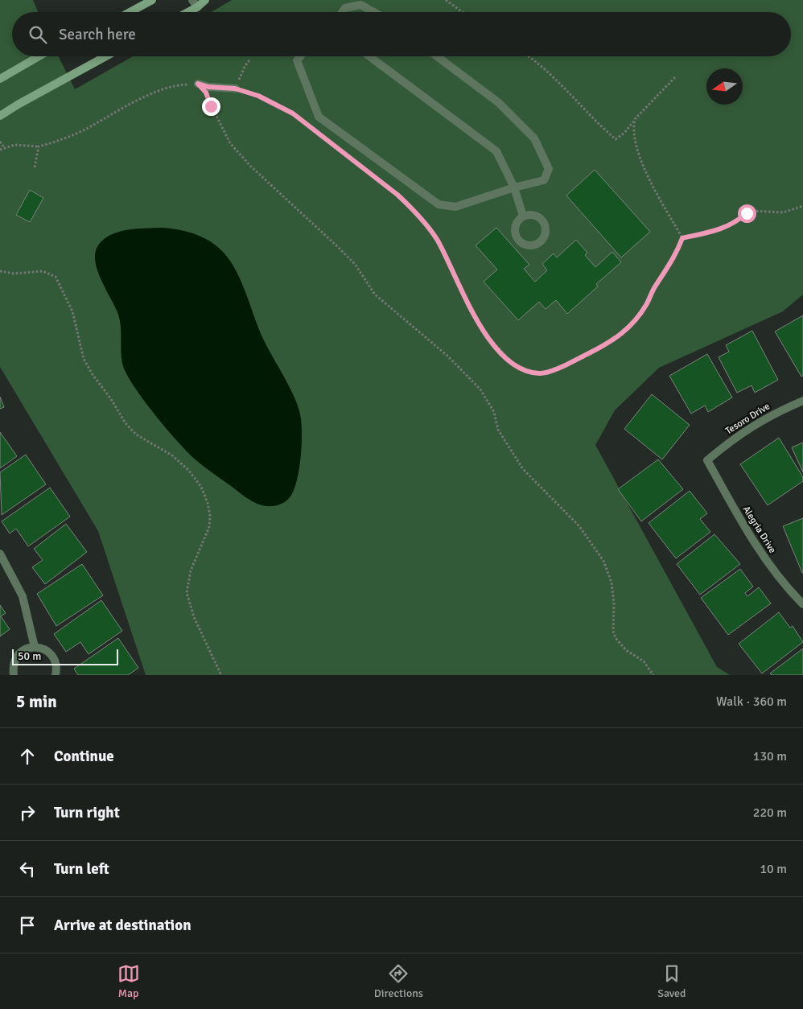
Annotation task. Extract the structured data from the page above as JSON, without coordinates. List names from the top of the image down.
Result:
{
  "streets": {
    "street": ["Tesoro Drive", "Alegria Drive"]
  },
  "crossings": [
    ["Tesoro Drive", "Alegria Drive"]
  ],
  "scale_bar": "50 m",
  "north": "left",
  "page": {
    "search": "Search here",
    "scale": "50 m",
    "heading": ["5 min", "Walk · 360 m"],
    "list": [
      ["Continue", "130 m"],
      ["Turn right", "220 m"],
      ["Turn left", "10 m"],
      "Arrive at destination"
    ],
    "nav": ["Map", "Directions", "Saved"]
  }
}
